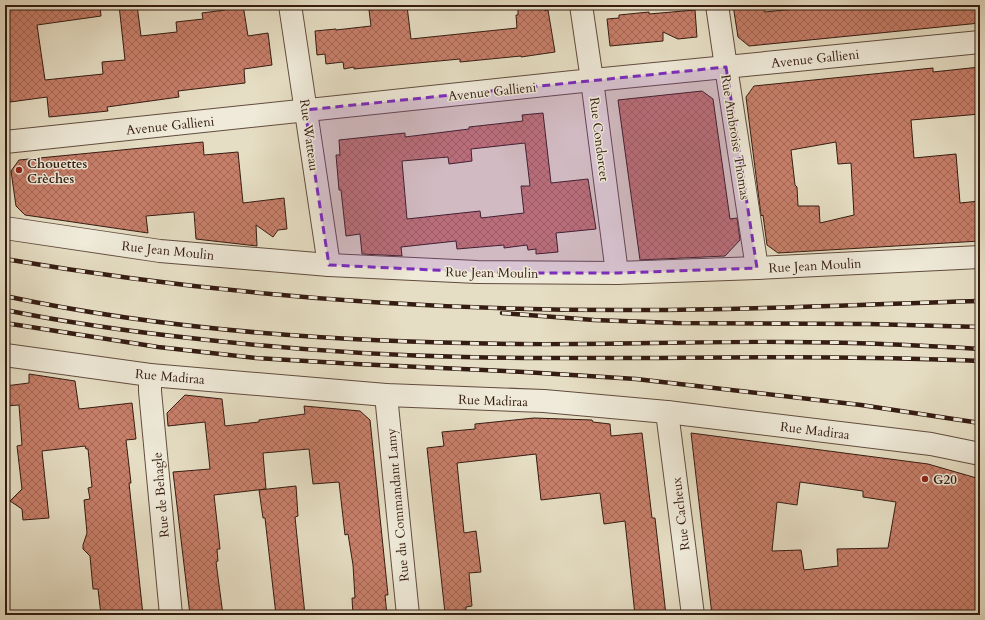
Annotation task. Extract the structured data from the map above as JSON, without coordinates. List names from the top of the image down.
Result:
{
  "streets": {
    "street": [
      "Avenue Gallieni",
      "Rue Watteau",
      "Rue Ambroise Thomas",
      "Rue Condorcet",
      "Rue Jean Moulin",
      "Rue Madiraa",
      "Rue de Behagle",
      "Rue du Commandant Lamy",
      "Rue Cacheux"
    ]
  },
  "crossings": [
    ["Avenue Gallieni", "Rue Watteau"],
    ["Avenue Gallieni", "Rue Ambroise Thomas"],
    ["Avenue Gallieni", "Rue Condorcet"],
    ["Rue Watteau", "Rue Jean Moulin"],
    ["Rue Ambroise Thomas", "Rue Jean Moulin"],
    ["Rue Condorcet", "Rue Jean Moulin"],
    ["Rue Madiraa", "Rue de Behagle"],
    ["Rue Madiraa", "Rue du Commandant Lamy"],
    ["Rue Madiraa", "Rue Cacheux"]
  ],
  "places": ["Chouettes Crèches", "G20"]
}
